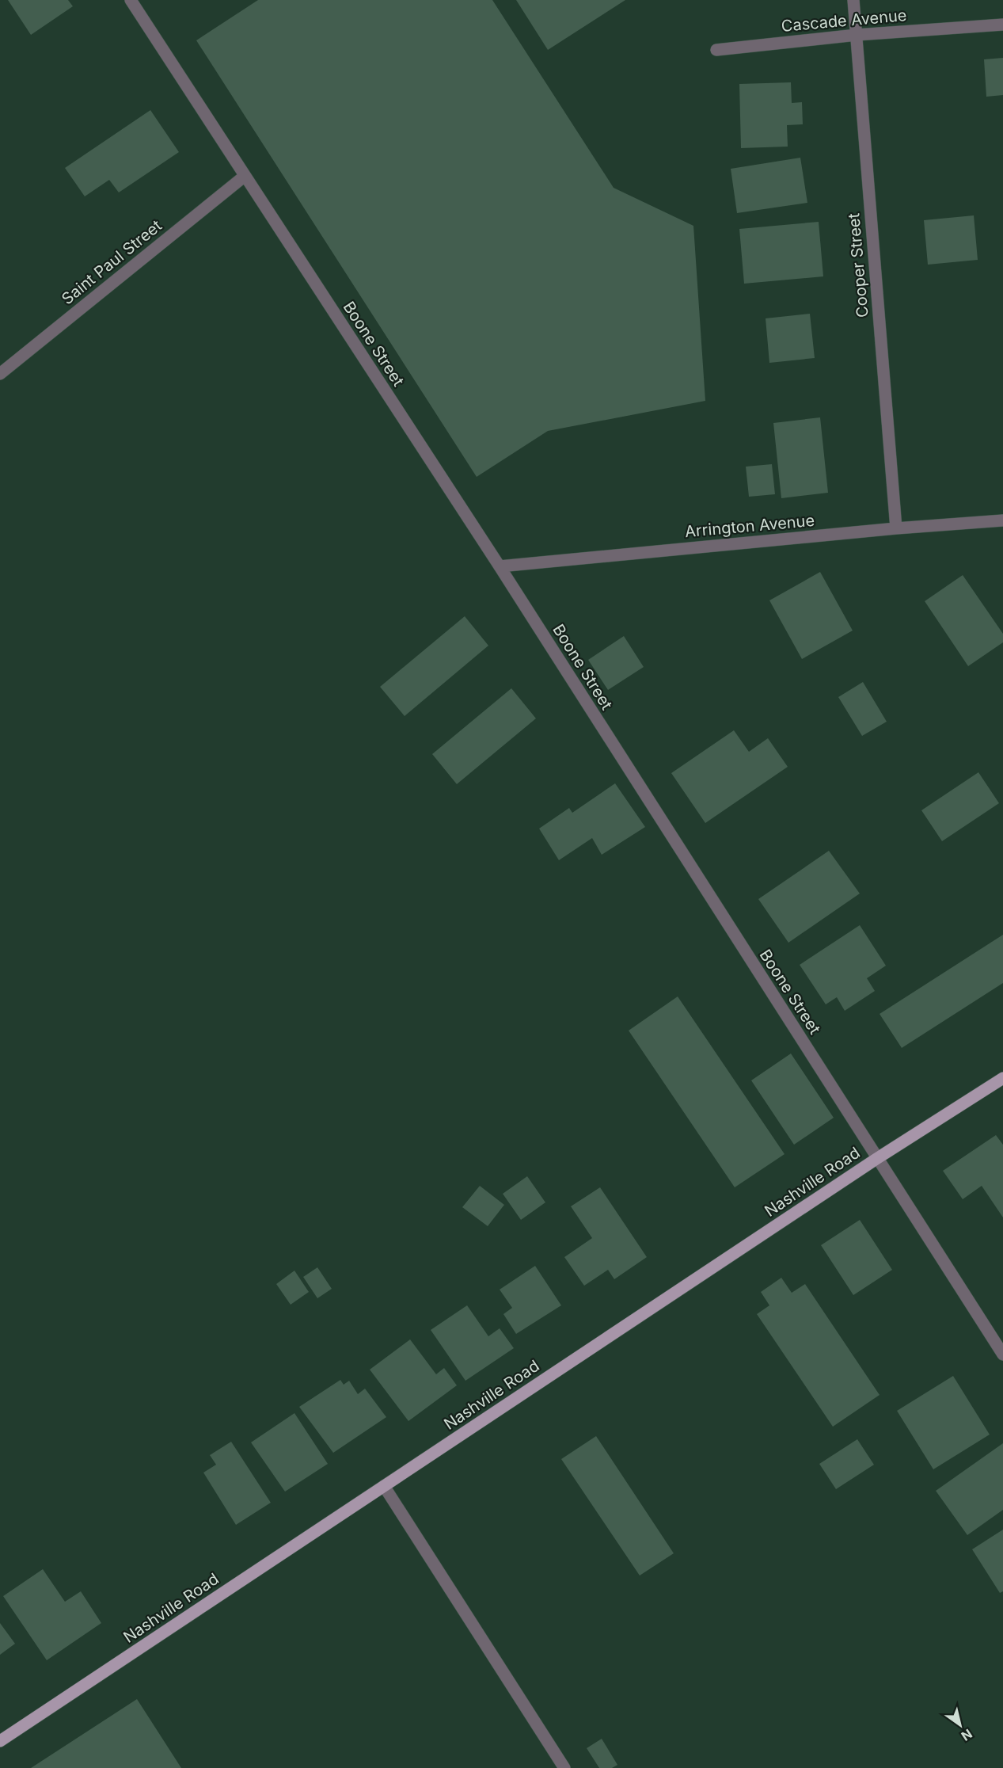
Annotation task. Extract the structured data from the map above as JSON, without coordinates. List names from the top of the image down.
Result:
{
  "streets": {
    "main road": ["Nashville Road"],
    "street": [
      "Cascade Avenue",
      "Saint Paul Street",
      "Cooper Street",
      "Boone Street",
      "Arrington Avenue"
    ]
  },
  "crossings": [
    ["Cascade Avenue", "Cooper Street"],
    ["Saint Paul Street", "Boone Street"],
    ["Cooper Street", "Arrington Avenue"],
    ["Boone Street", "Arrington Avenue"],
    ["Boone Street", "Nashville Road"]
  ],
  "north": "bottom right"
}
